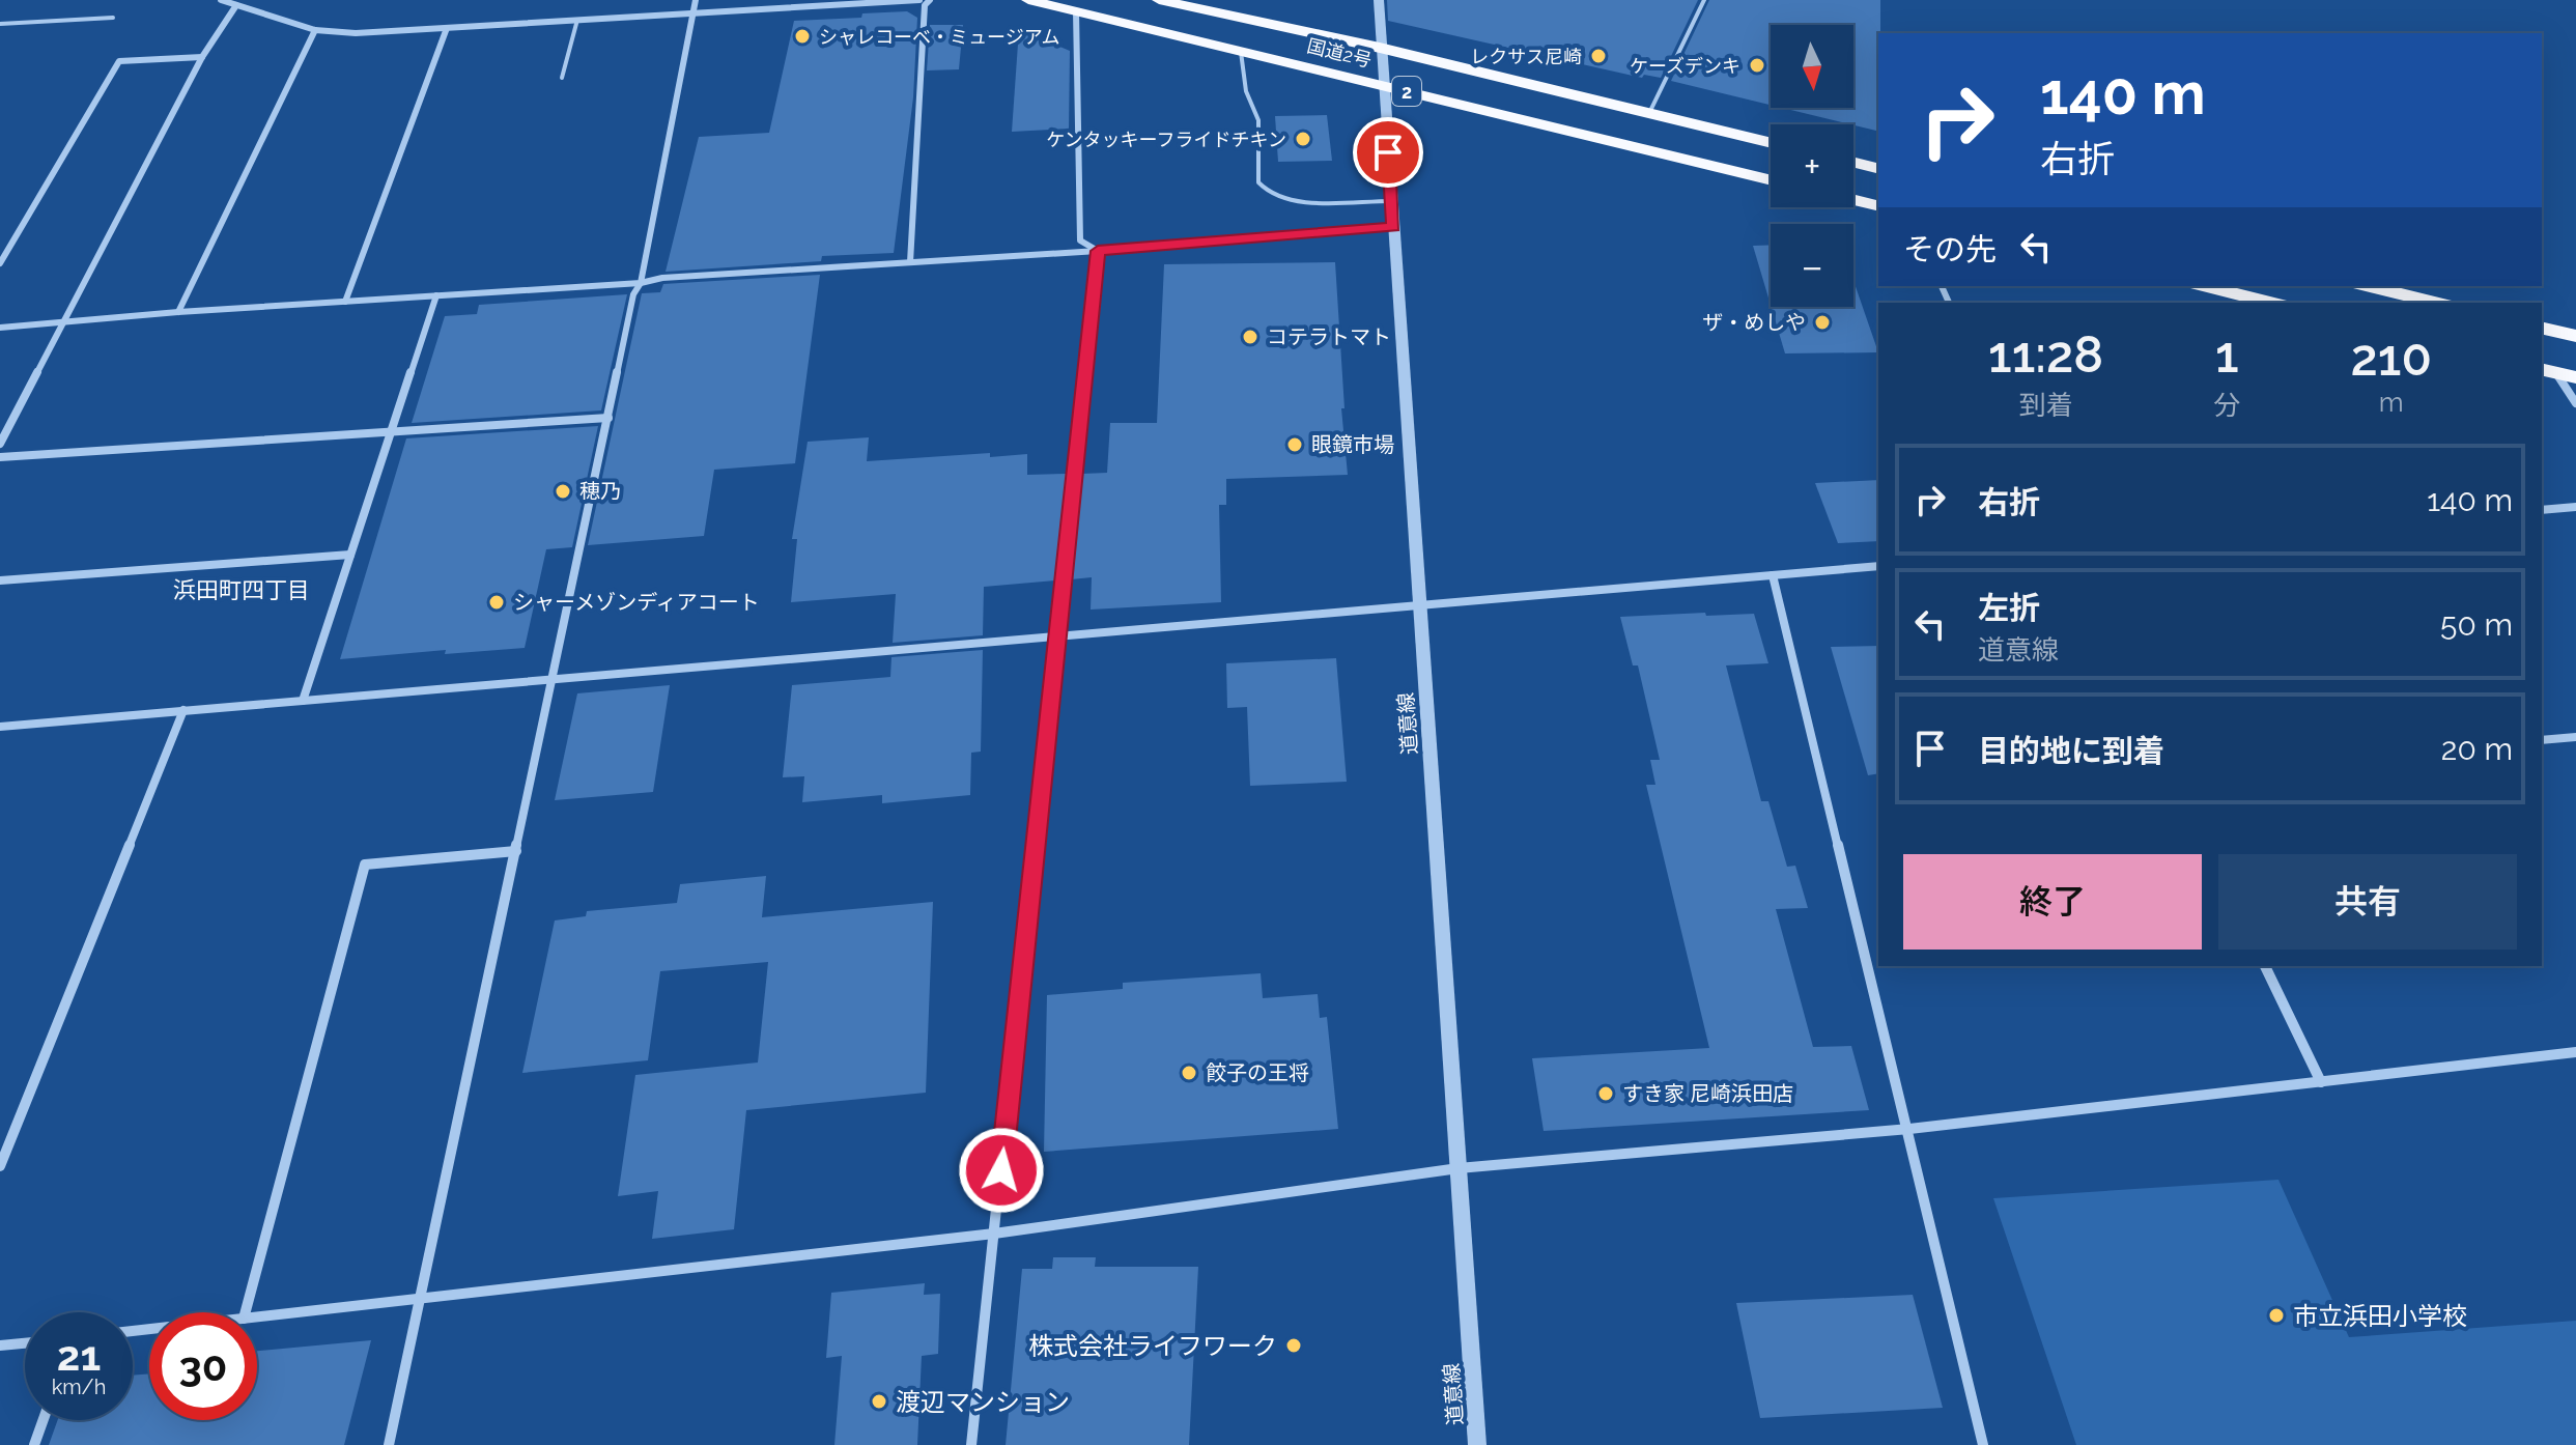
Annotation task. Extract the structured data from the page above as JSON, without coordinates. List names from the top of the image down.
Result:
{
  "streets": {
    "highway": ["国道2号", "2"],
    "street": ["道意線"]
  },
  "crossings": [
    ["国道2号", "道意線"]
  ],
  "districts": ["浜田町四丁目"],
  "places": [
    "シャレコーベ・ミュージアム",
    "レクサス尼崎",
    "ケーズデンキ",
    "ケンタッキーフライドチキン",
    "ザ・めしや",
    "コテラトマト",
    "眼鏡市場",
    "穂乃",
    "シャーメゾンディアコート",
    "餃子の王将",
    "すき家 尼崎浜田店",
    "市立浜田小学校",
    "株式会社ライフワーク",
    "渡辺マンション"
  ],
  "north": "bottom",
  "page": {
    "map_buttons": ["+", "−"],
    "turn": ["140 m", "右折"],
    "then": "その先",
    "eta": [
      "11:28",
      "到着",
      "1",
      "分",
      "210",
      "m"
    ],
    "list": [
      {
        "name": "右折",
        "value": "140 m"
      },
      {
        "name": "左折",
        "note": "道意線",
        "value": "50 m"
      },
      {
        "name": "目的地に到着",
        "value": "20 m"
      }
    ],
    "buttons": ["終了", "共有"],
    "speed": "21 km/h",
    "limit": "30"
  }
}
